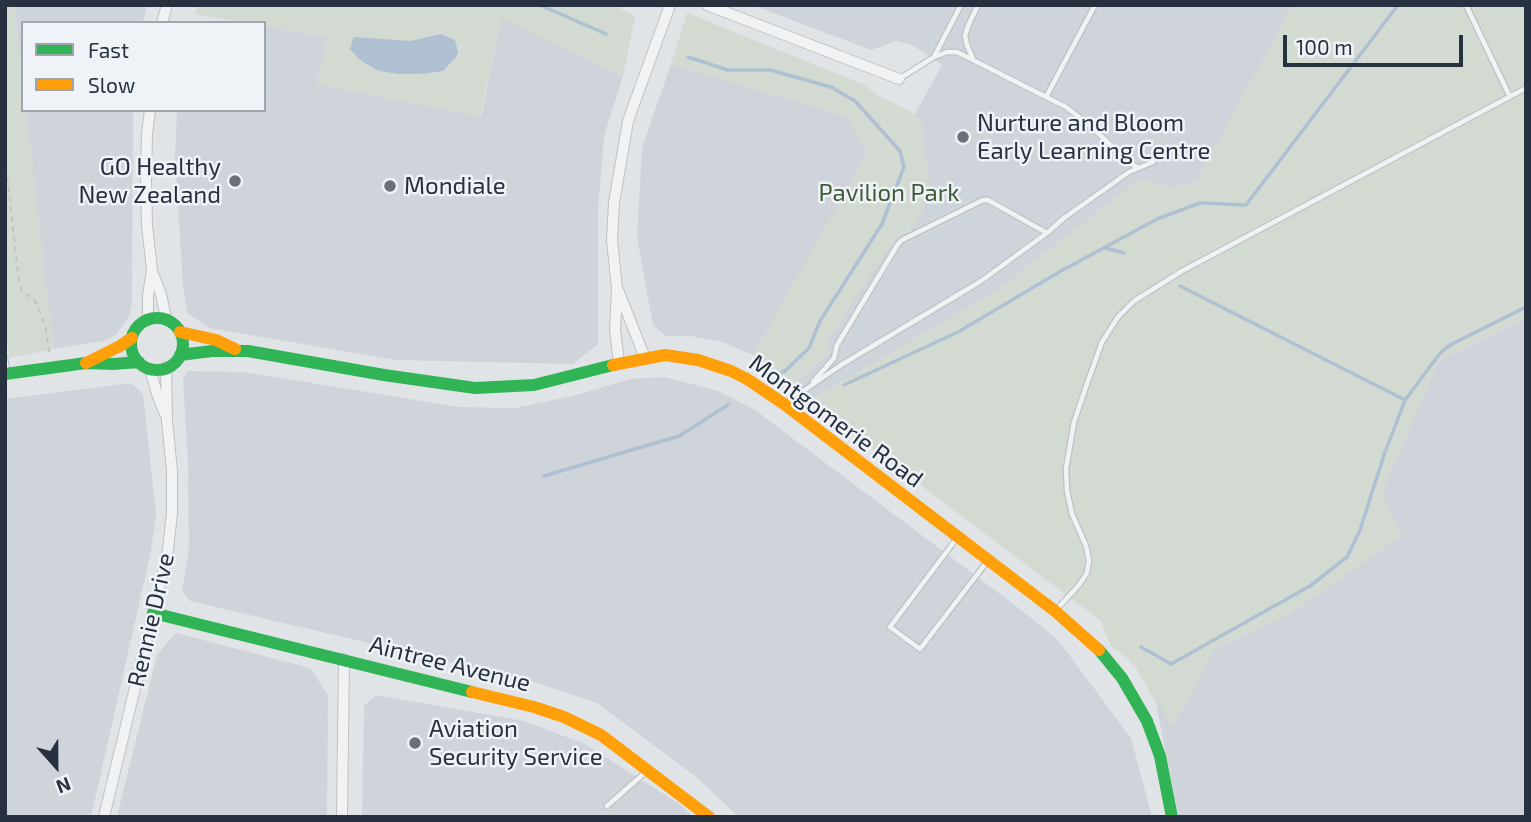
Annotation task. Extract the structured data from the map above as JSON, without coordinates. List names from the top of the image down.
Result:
{
  "streets": {
    "street": ["Montgomerie Road", "Rennie Drive", "Aintree Avenue"]
  },
  "crossings": [
    ["Montgomerie Road", "Rennie Drive"],
    ["Rennie Drive", "Aintree Avenue"]
  ],
  "parks": ["Pavilion Park"],
  "places": [
    "Nurture and Bloom Early Learning Centre",
    "GO Healthy New Zealand",
    "Mondiale",
    "Aviation Security Service"
  ],
  "legend": ["Fast", "Slow"],
  "scale_bar": "100 m",
  "north": "bottom"
}
